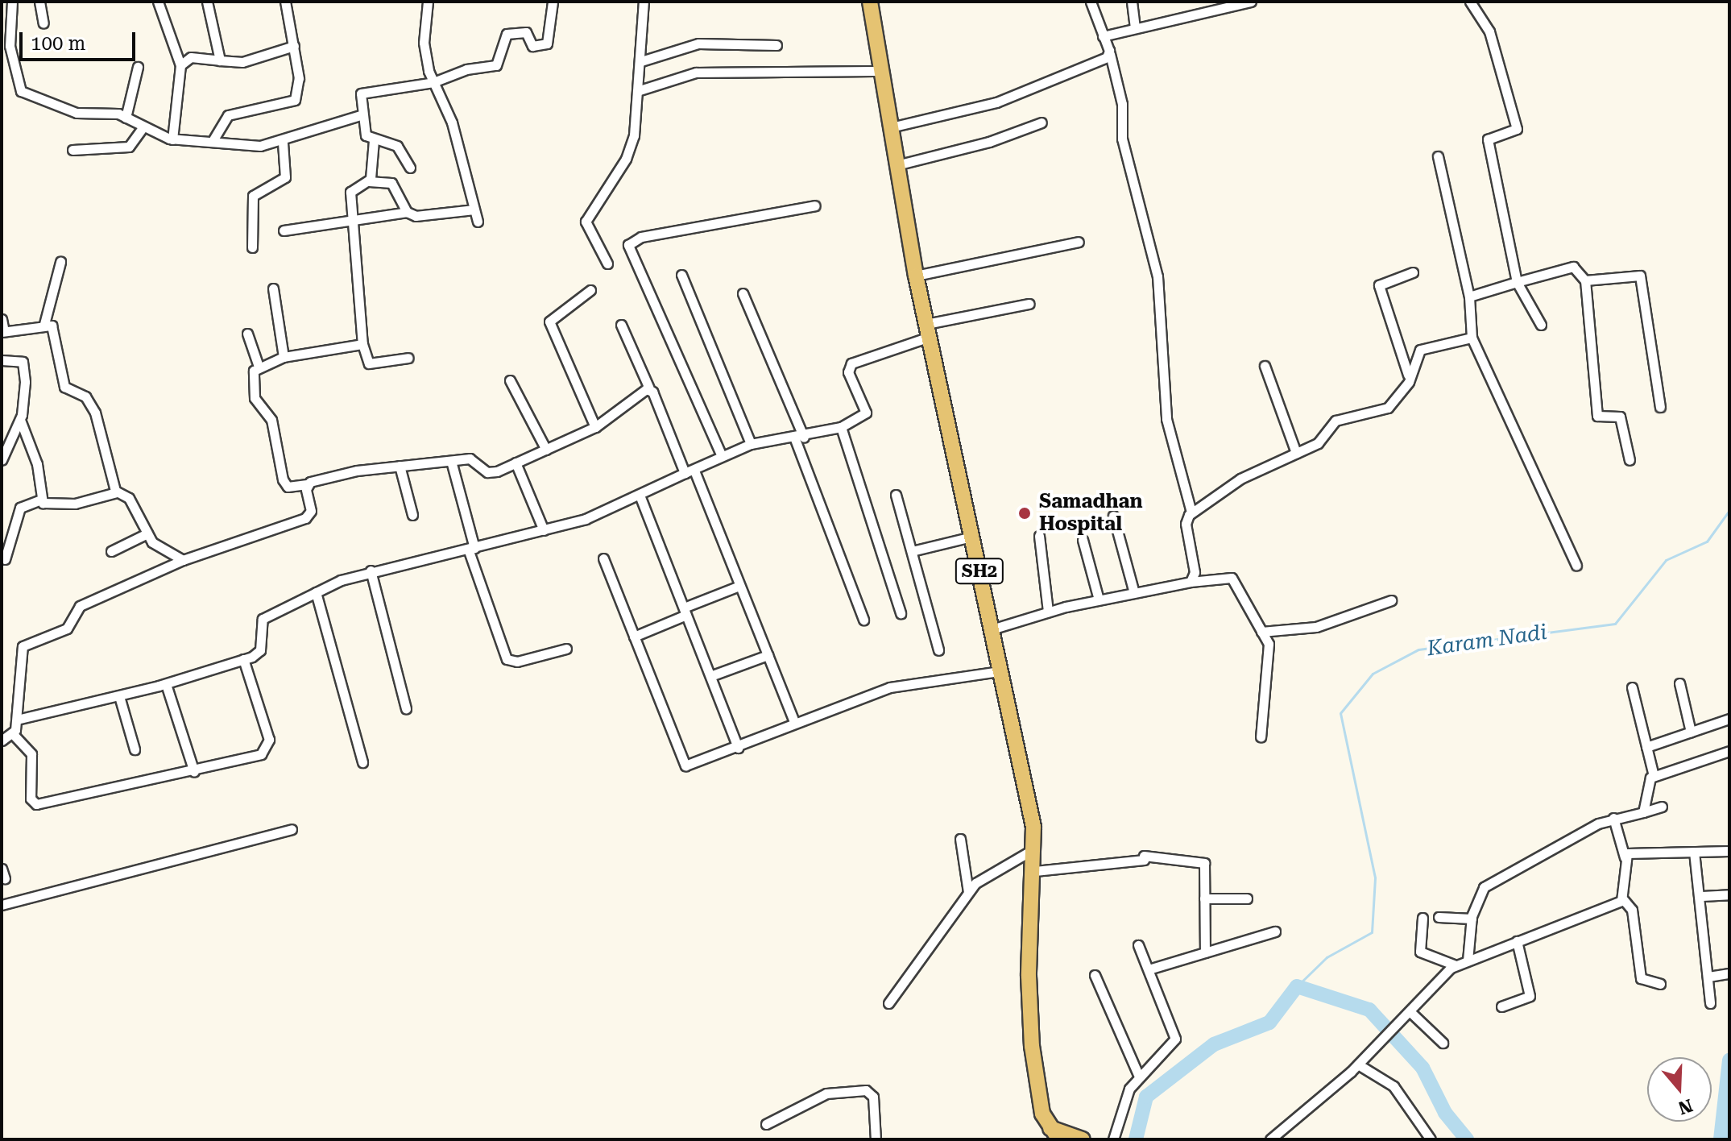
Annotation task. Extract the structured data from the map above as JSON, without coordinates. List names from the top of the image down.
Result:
{
  "streets": {
    "main road": ["SH2"]
  },
  "water": ["Karam Nadi"],
  "places": ["Samadhan Hospital"],
  "scale_bar": "100 m",
  "north": "bottom"
}
